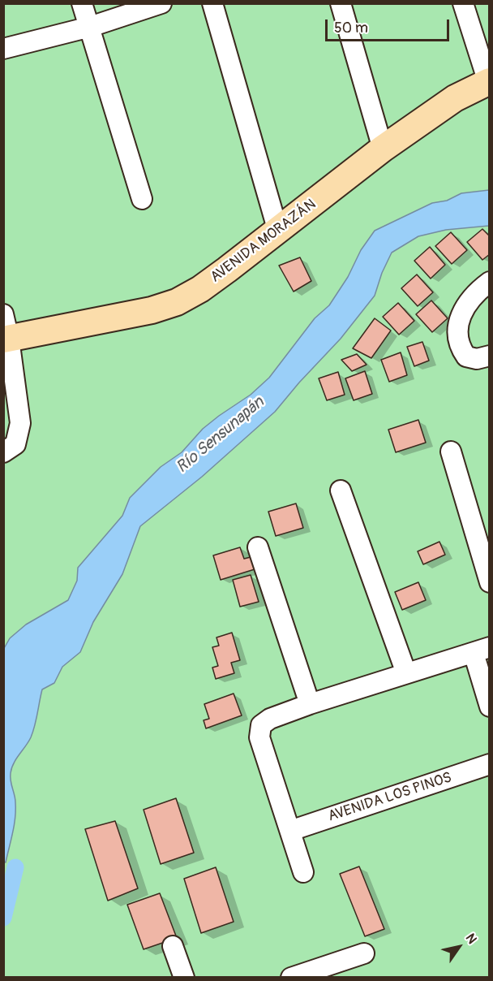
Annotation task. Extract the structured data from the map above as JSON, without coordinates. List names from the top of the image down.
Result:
{
  "streets": {
    "main road": ["AVENIDA MORAZÁN"],
    "street": ["AVENIDA LOS PINOS"]
  },
  "water": ["Río Sensunapán"],
  "scale_bar": "50 m",
  "north": "top right"
}
